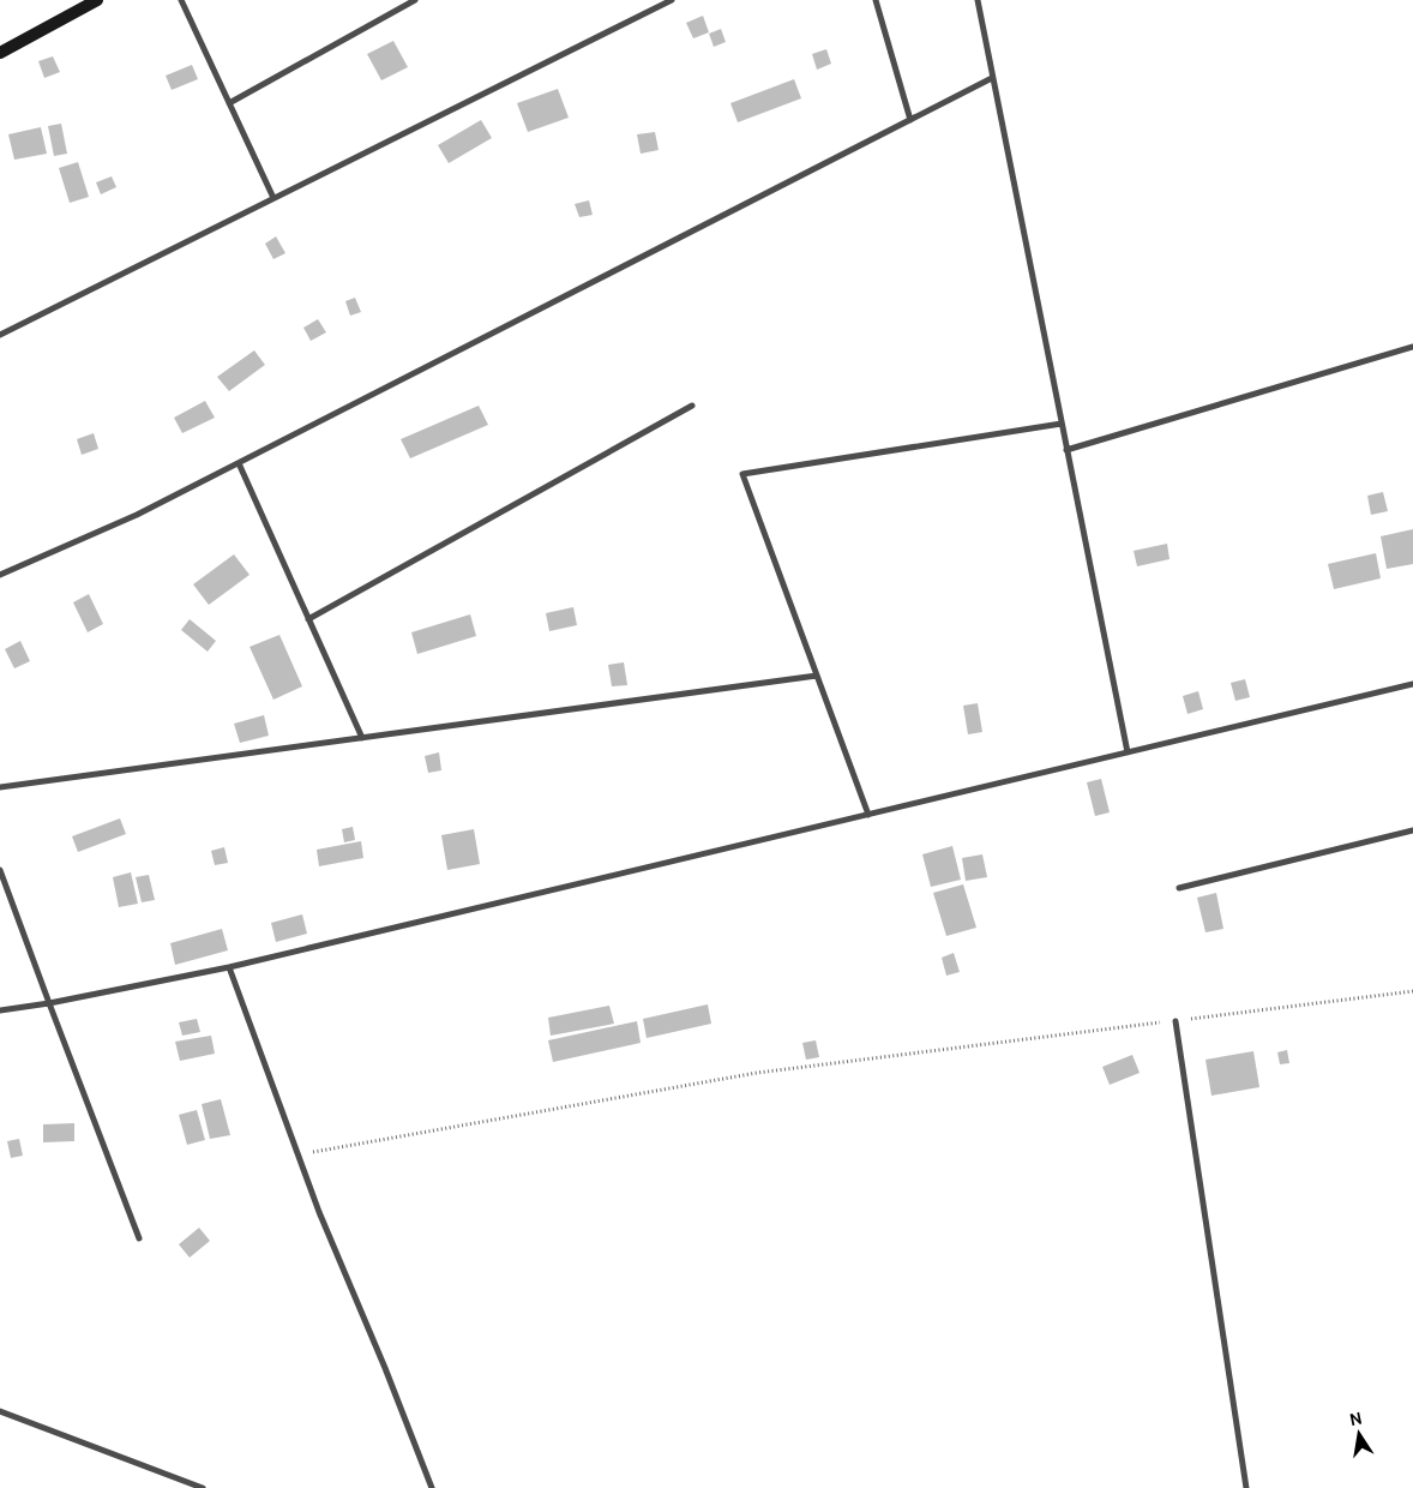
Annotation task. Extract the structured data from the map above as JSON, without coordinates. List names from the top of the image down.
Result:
{
  "north": "top"
}
